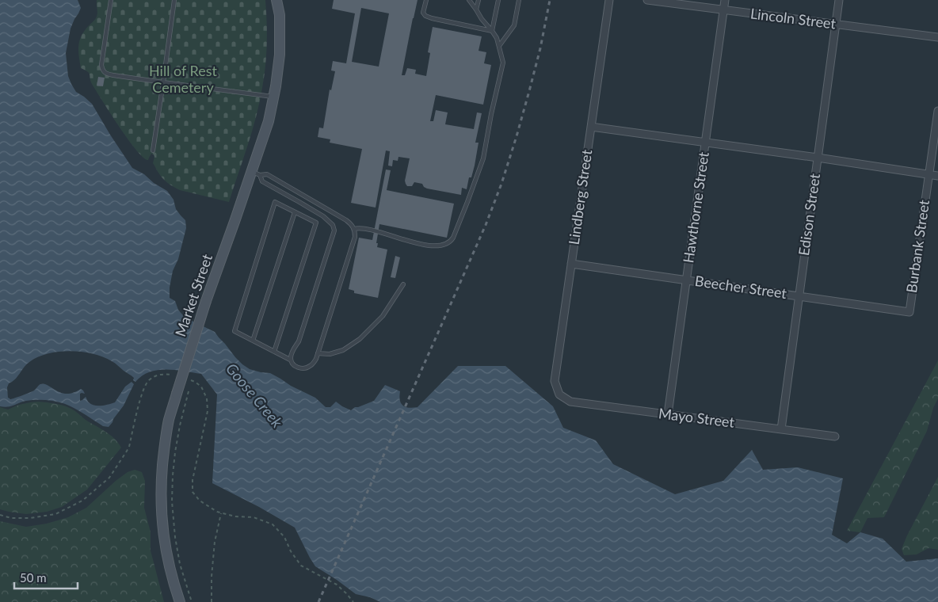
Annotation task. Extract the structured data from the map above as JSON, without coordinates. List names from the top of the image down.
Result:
{
  "streets": {
    "main road": ["Market Street"],
    "street": [
      "Lincoln Street",
      "Lindberg Street",
      "Hawthorne Street",
      "Edison Street",
      "Burbank Street",
      "Beecher Street",
      "Mayo Street"
    ]
  },
  "crossings": [
    ["Lincoln Street", "Hawthorne Street"],
    ["Lincoln Street", "Edison Street"],
    ["Lindberg Street", "Beecher Street"],
    ["Lindberg Street", "Mayo Street"],
    ["Hawthorne Street", "Beecher Street"],
    ["Hawthorne Street", "Mayo Street"],
    ["Edison Street", "Beecher Street"],
    ["Edison Street", "Mayo Street"],
    ["Burbank Street", "Beecher Street"]
  ],
  "water": ["Goose Creek"],
  "parks": ["Hill of Rest Cemetery"],
  "scale_bar": "50 m"
}
